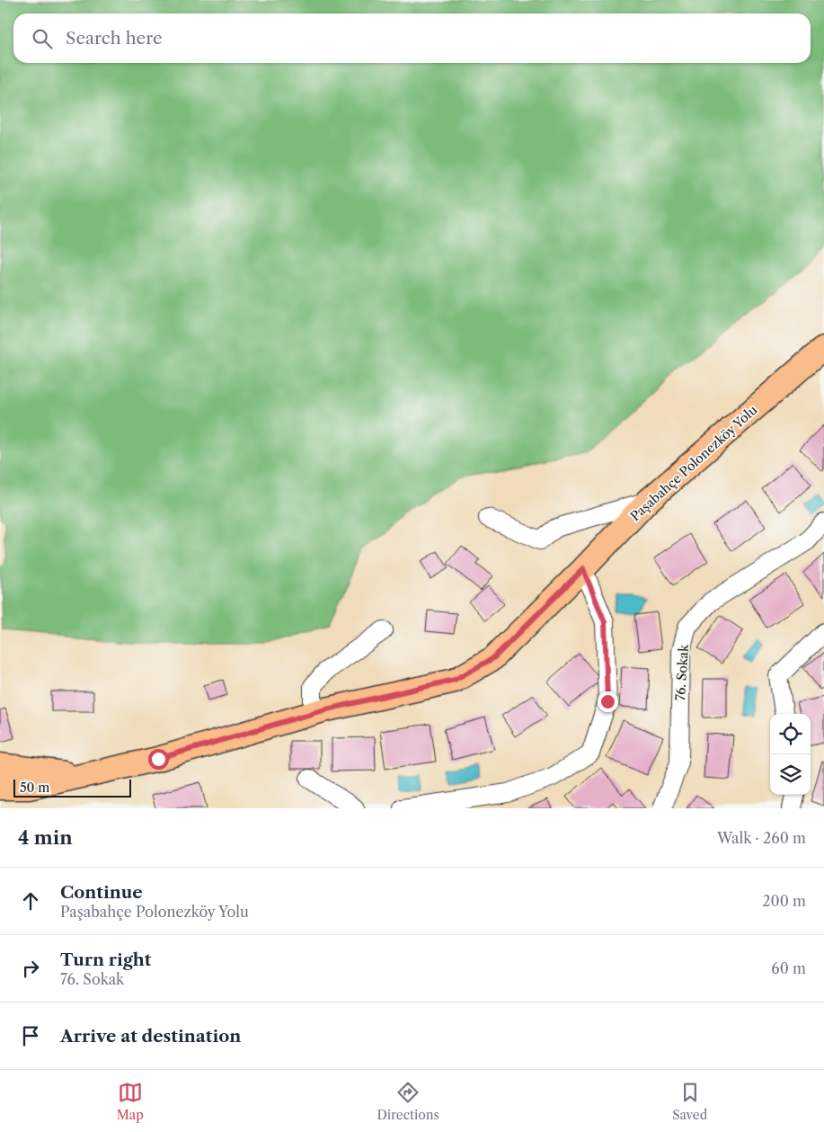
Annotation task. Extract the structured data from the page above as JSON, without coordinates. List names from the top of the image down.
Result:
{
  "streets": {
    "main road": ["Paşabahçe Polonezköy Yolu"],
    "street": ["76. Sokak"]
  },
  "scale_bar": "50 m",
  "page": {
    "search": "Search here",
    "scale": "50 m",
    "heading": ["4 min", "Walk · 260 m"],
    "list": [
      ["Continue", "Paşabahçe Polonezköy Yolu", "200 m"],
      ["Turn right", "76. Sokak", "60 m"],
      "Arrive at destination"
    ],
    "nav": ["Map", "Directions", "Saved"]
  }
}
